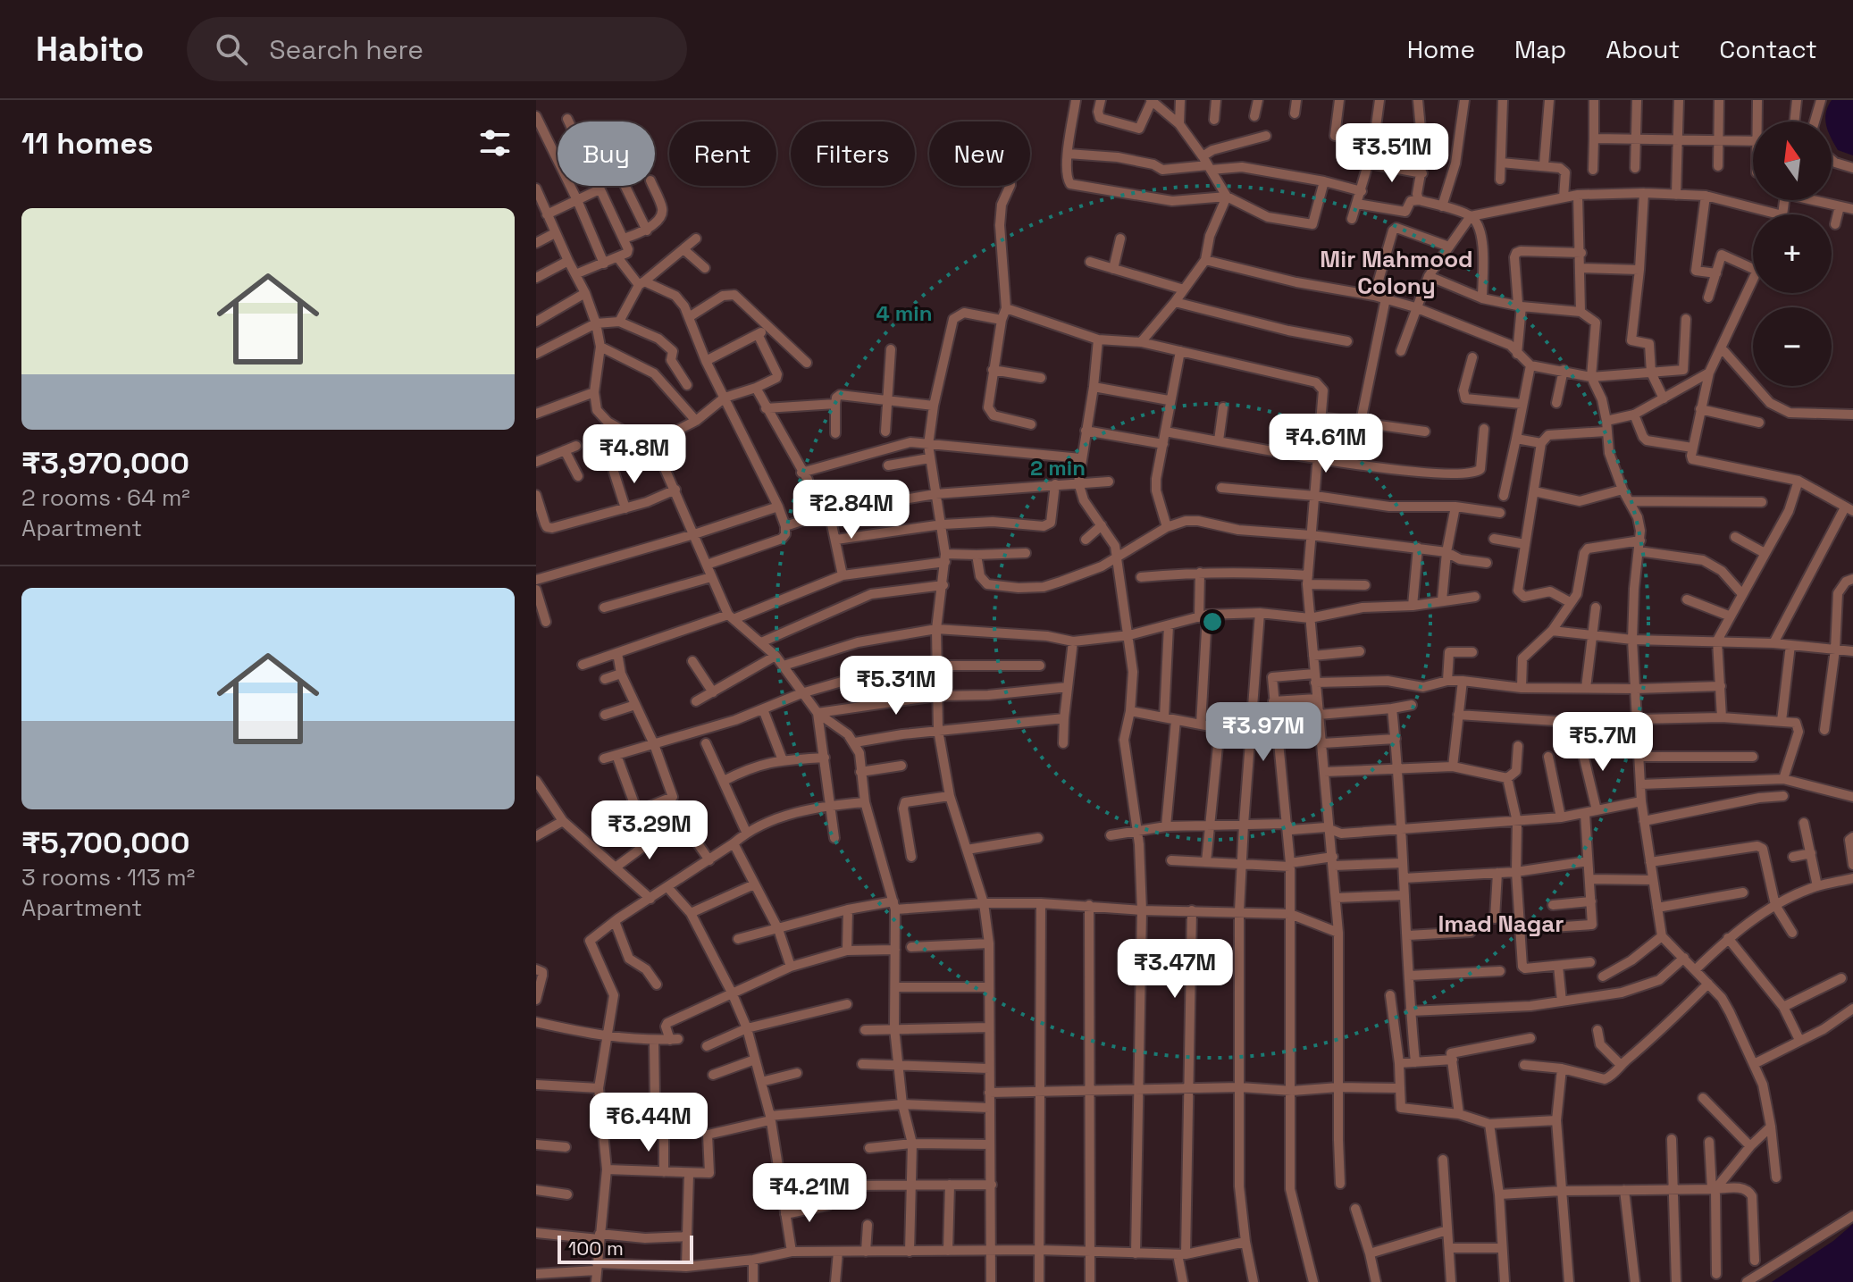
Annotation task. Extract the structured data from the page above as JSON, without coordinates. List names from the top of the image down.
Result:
{
  "districts": ["Mir Mahmood Colony", "Imad Nagar"],
  "scale_bar": "100 m",
  "north": "top",
  "page": {
    "header": "Habito",
    "search": "Search here",
    "nav": [
      "Home",
      "Map",
      "About",
      "Contact"
    ],
    "heading": "11 homes",
    "map_buttons": ["+", "−"],
    "chip": [
      "Buy",
      "Rent",
      "Filters",
      "New"
    ],
    "price": [
      "₹3.51M",
      "₹4.61M",
      "₹4.8M",
      "₹2.84M",
      "₹5.31M",
      "₹3.97M",
      "₹5.7M",
      "₹3.29M",
      "₹3.47M",
      "₹6.44M",
      "₹4.21M"
    ],
    "list": [
      {
        "name": "₹3,970,000",
        "note": "2 rooms · 64 m² · Apartment"
      },
      {
        "name": "₹5,700,000",
        "note": "3 rooms · 113 m² · Apartment"
      }
    ],
    "scale": "100 m"
  },
  "rings": ["4 min", "2 min"]
}
